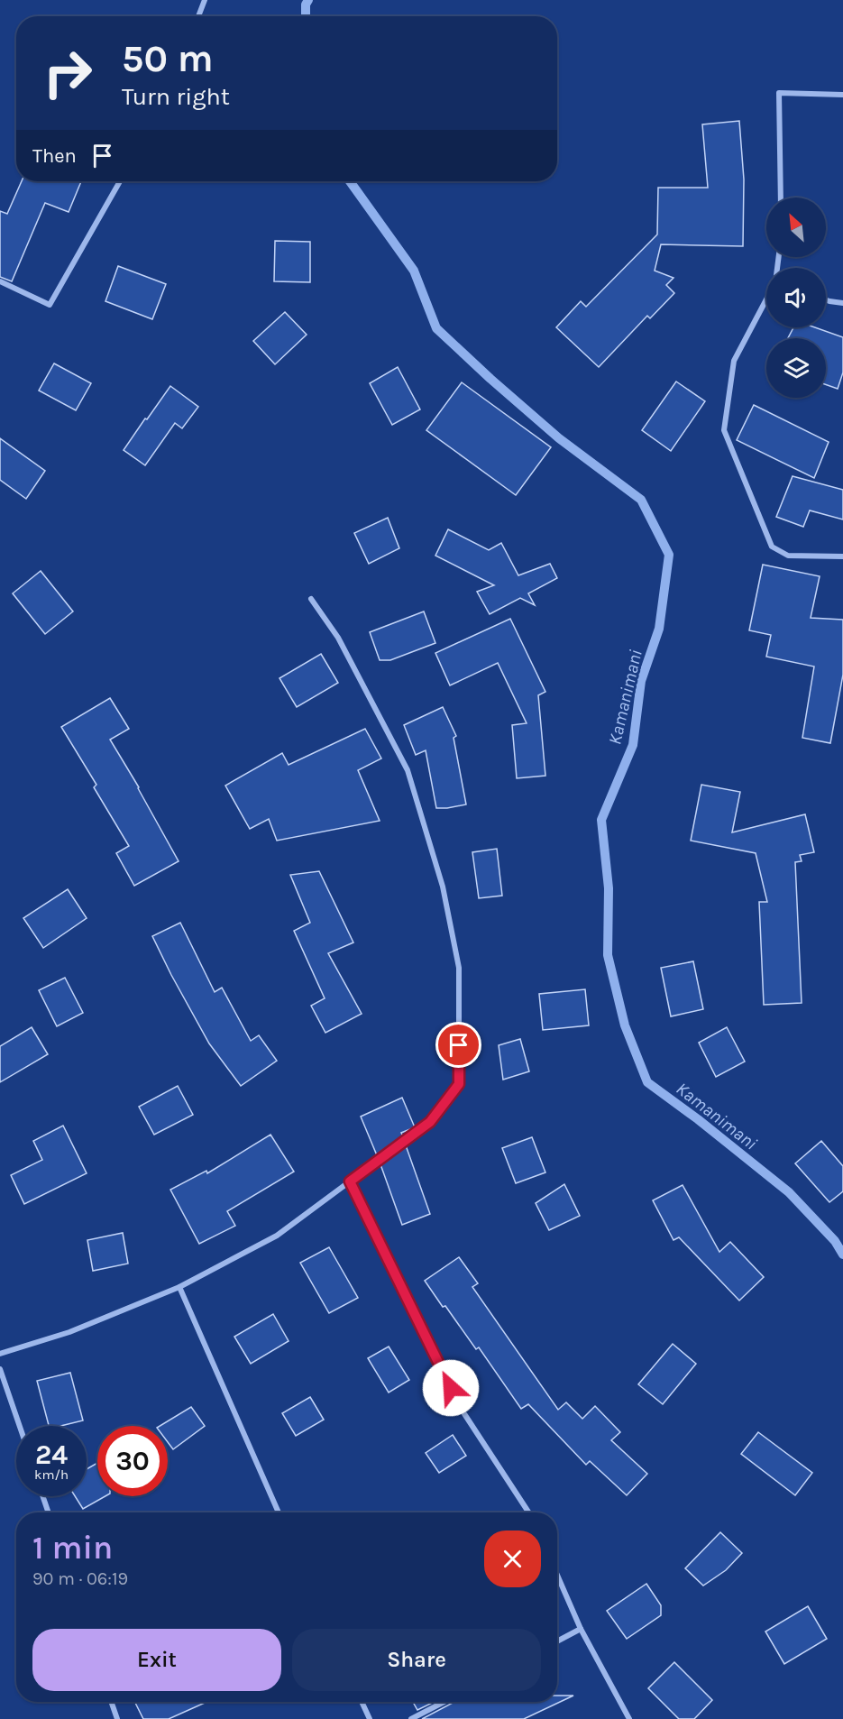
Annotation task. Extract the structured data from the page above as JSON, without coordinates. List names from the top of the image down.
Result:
{
  "water": ["Kamanimani"],
  "north": "top left",
  "page": {
    "turn": ["50 m", "Turn right"],
    "then": "Then",
    "speed": "24 km/h",
    "limit": "30",
    "heading": ["1 min", "90 m · 06:19"],
    "buttons": ["Exit", "Share"]
  }
}
